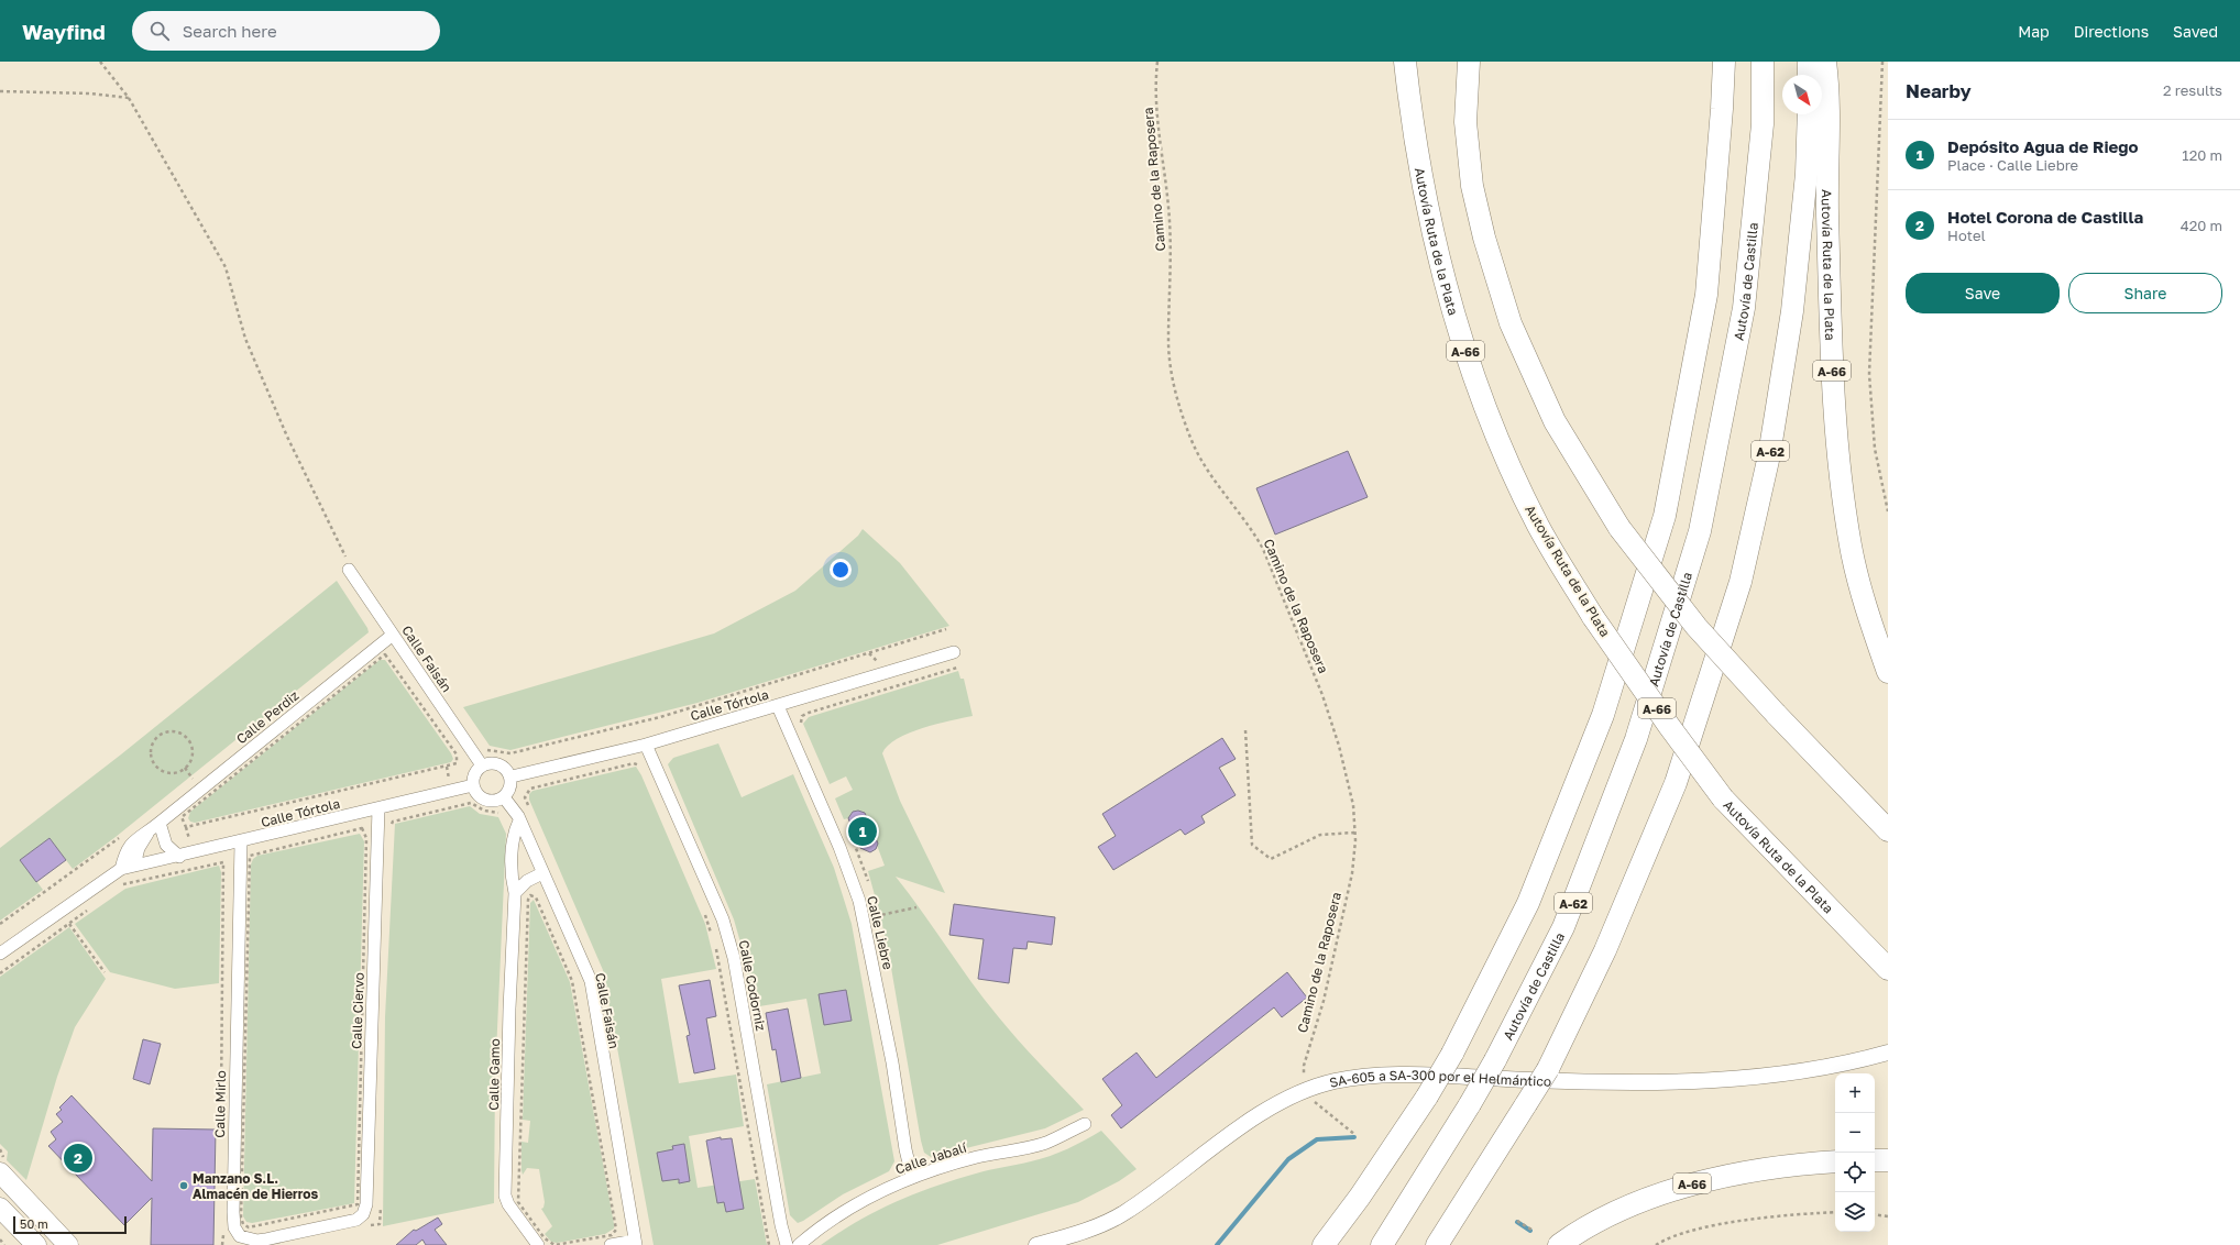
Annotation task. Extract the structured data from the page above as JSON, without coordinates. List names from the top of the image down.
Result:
{
  "streets": {
    "highway": [
      "Autovía Ruta de la Plata",
      "Autovía de Castilla",
      "A-66",
      "A-62"
    ],
    "street": [
      "Calle Faisán",
      "Calle Tórtola",
      "Calle Perdiz",
      "Calle Liebre",
      "Calle Codorniz",
      "Calle Ciervo",
      "Calle Gamo",
      "SA-605 a SA-300 por el Helmántico",
      "Calle Mirlo",
      "Calle Jabalí"
    ],
    "path": ["Camino de la Raposera"]
  },
  "crossings": [
    ["Camino de la Raposera", "SA-605 a SA-300 por el Helmántico"],
    ["Calle Faisán", "Calle Tórtola"],
    ["Calle Faisán", "Calle Perdiz"],
    ["Calle Faisán", "Calle Gamo"],
    ["Calle Tórtola", "Calle Perdiz"],
    ["Calle Tórtola", "Calle Liebre"],
    ["Calle Tórtola", "Calle Codorniz"],
    ["Calle Tórtola", "Calle Ciervo"],
    ["Calle Tórtola", "Calle Mirlo"],
    ["Calle Liebre", "Calle Jabalí"],
    ["Calle Ciervo", "Calle Mirlo"]
  ],
  "places": ["Manzano S.L. Almacén de Hierros"],
  "scale_bar": "50 m",
  "north": "bottom right",
  "page": {
    "header": "Wayfind",
    "search": "Search here",
    "nav": ["Map", "Directions", "Saved"],
    "heading": ["Nearby", "2 results"],
    "list": [
      {
        "mark": "1",
        "name": "Depósito Agua de Riego",
        "note": "Place · Calle Liebre",
        "value": "120 m"
      },
      {
        "mark": "2",
        "name": "Hotel Corona de Castilla",
        "note": "Hotel",
        "value": "420 m"
      }
    ],
    "buttons": ["Save", "Share"],
    "pins": ["1", "2"],
    "map_buttons": ["+", "−"],
    "scale": "50 m"
  }
}
